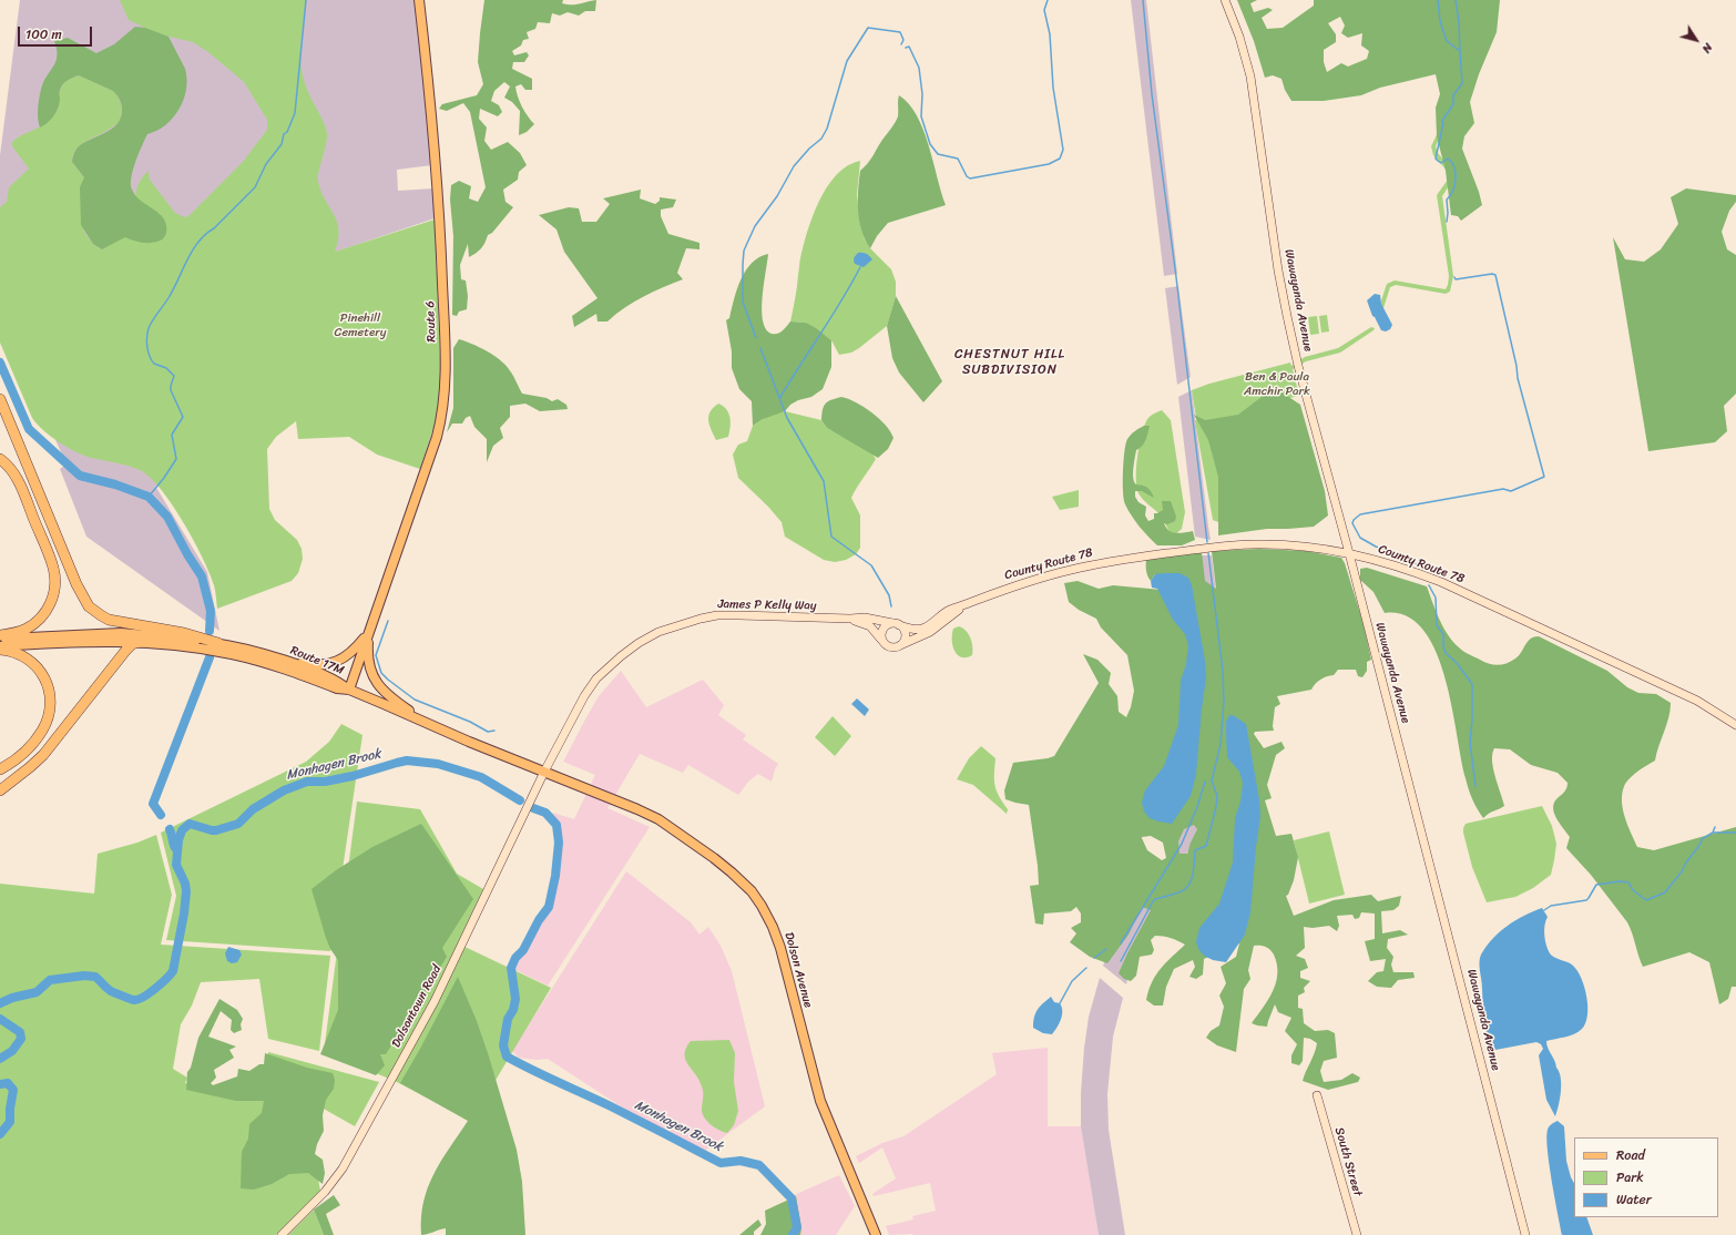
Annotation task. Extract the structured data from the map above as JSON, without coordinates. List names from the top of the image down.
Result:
{
  "streets": {
    "main road": ["Route 6", "Route 17M", "Dolson Avenue"],
    "street": [
      "Wawayanda Avenue",
      "County Route 78",
      "James P Kelly Way",
      "Dolsontown Road",
      "South Street"
    ]
  },
  "crossings": [
    ["Wawayanda Avenue", "County Route 78"],
    ["Route 6", "Route 17M"],
    ["County Route 78", "James P Kelly Way"],
    ["James P Kelly Way", "Dolson Avenue"],
    ["James P Kelly Way", "Dolsontown Road"],
    ["Dolson Avenue", "Dolsontown Road"]
  ],
  "districts": ["CHESTNUT HILL SUBDIVISION"],
  "water": ["Monhagen Brook"],
  "parks": ["Pinehill Cemetery", "Ben & Paula Amchir Park"],
  "legend": ["Road", "Park", "Water"],
  "scale_bar": "100 m",
  "north": "bottom right"
}
